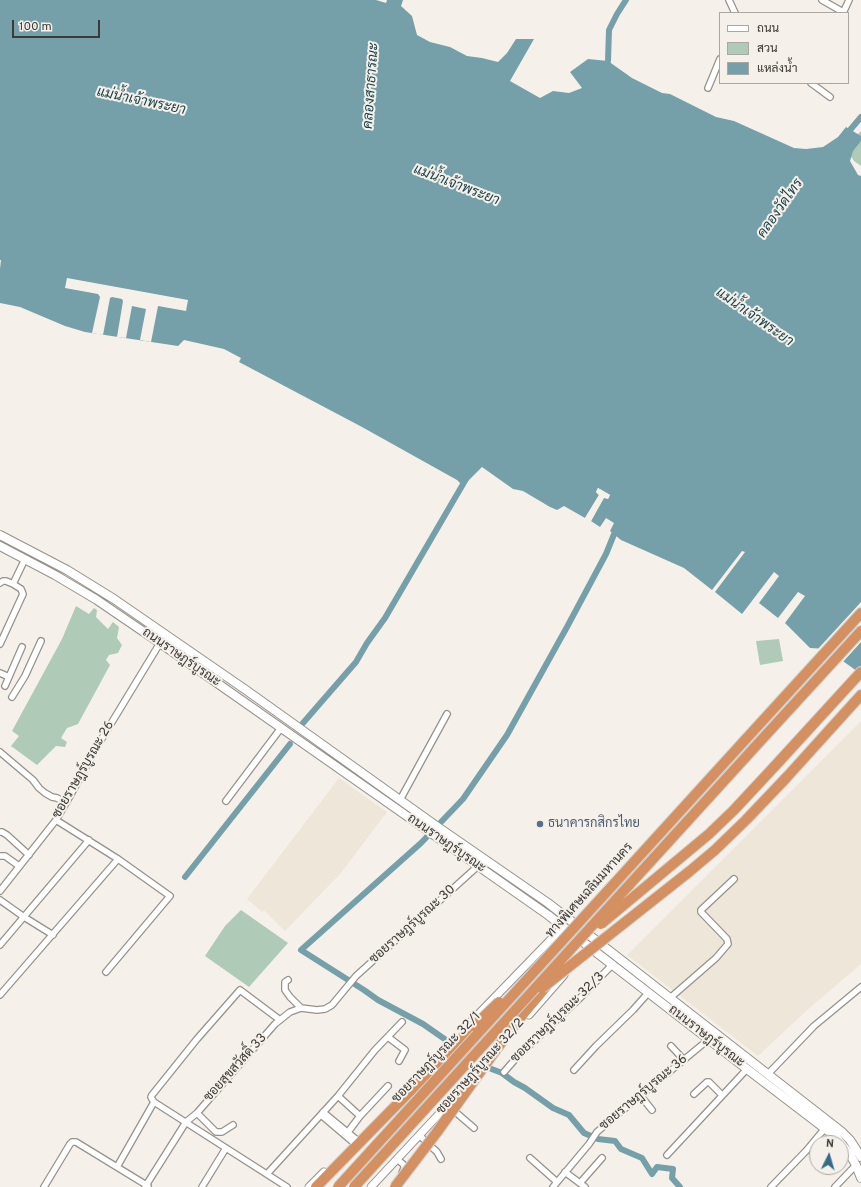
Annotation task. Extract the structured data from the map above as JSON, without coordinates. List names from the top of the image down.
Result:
{
  "streets": {
    "highway": ["ทางพิเศษเฉลิมมหานคร"],
    "main road": ["ถนนราษฎร์บูรณะ"],
    "street": [
      "ซอยราษฎร์บูรณะ 26",
      "ซอยราษฎร์บูรณะ 30",
      "ซอยราษฎร์บูรณะ 32/3",
      "ซอยราษฎร์บูรณะ 32/1",
      "ซอยราษฎร์บูรณะ 32/2",
      "ซอยสุขสวัสดิ์ 33",
      "ซอยราษฎร์บูรณะ 36"
    ]
  },
  "crossings": [
    ["ถนนราษฎร์บูรณะ", "ซอยราษฎร์บูรณะ 26"],
    ["ถนนราษฎร์บูรณะ", "ซอยราษฎร์บูรณะ 30"],
    ["ถนนราษฎร์บูรณะ", "ซอยราษฎร์บูรณะ 32/3"],
    ["ถนนราษฎร์บูรณะ", "ซอยราษฎร์บูรณะ 32/1"],
    ["ถนนราษฎร์บูรณะ", "ซอยราษฎร์บูรณะ 32/2"],
    ["ถนนราษฎร์บูรณะ", "ซอยราษฎร์บูรณะ 36"],
    ["ซอยราษฎร์บูรณะ 30", "ซอยสุขสวัสดิ์ 33"]
  ],
  "water": ["คลองสาธารณะ", "แม่น้ำเจ้าพระยา", "คลองวัดไทร"],
  "places": ["ธนาคารกสิกรไทย"],
  "legend": ["ถนน", "สวน", "แหล่งน้ำ"],
  "scale_bar": "100 m",
  "north": "top"
}
